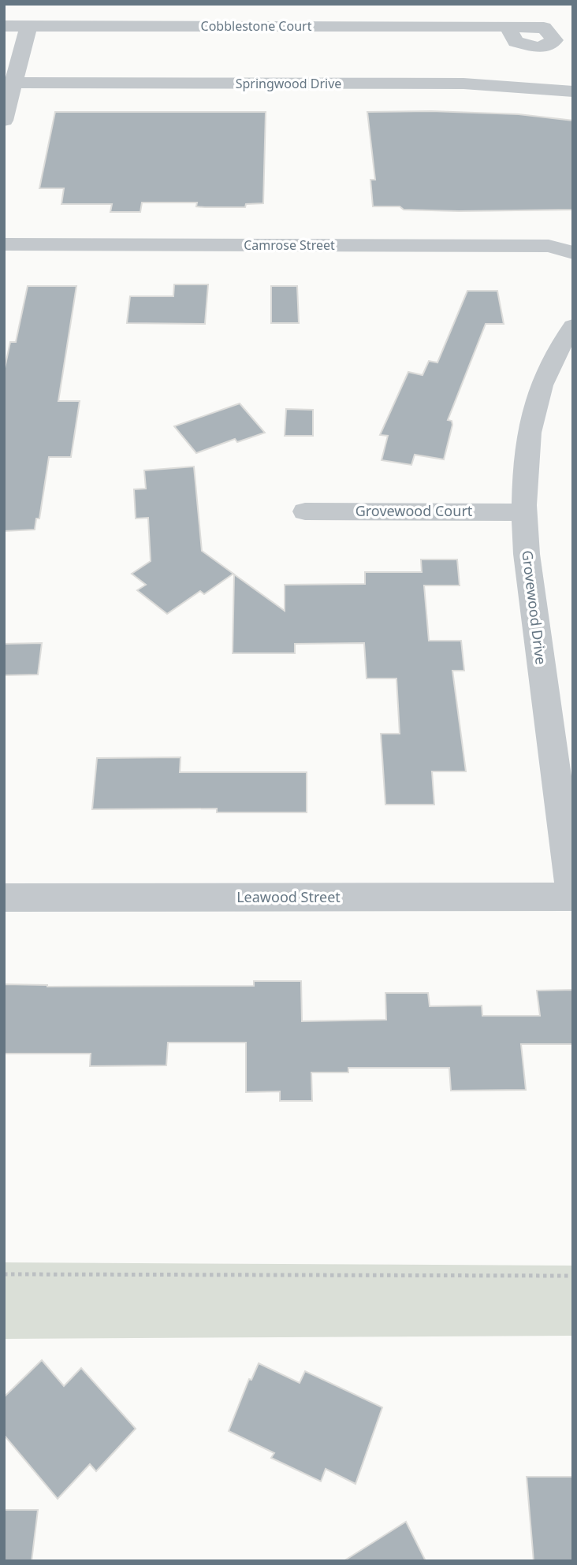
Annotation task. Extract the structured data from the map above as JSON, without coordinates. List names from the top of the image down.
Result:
{
  "streets": {
    "street": [
      "Cobblestone Court",
      "Springwood Drive",
      "Camrose Street",
      "Grovewood Court",
      "Grovewood Drive",
      "Leawood Street"
    ]
  },
  "crossings": [
    ["Grovewood Court", "Grovewood Drive"],
    ["Grovewood Drive", "Leawood Street"]
  ]
}
